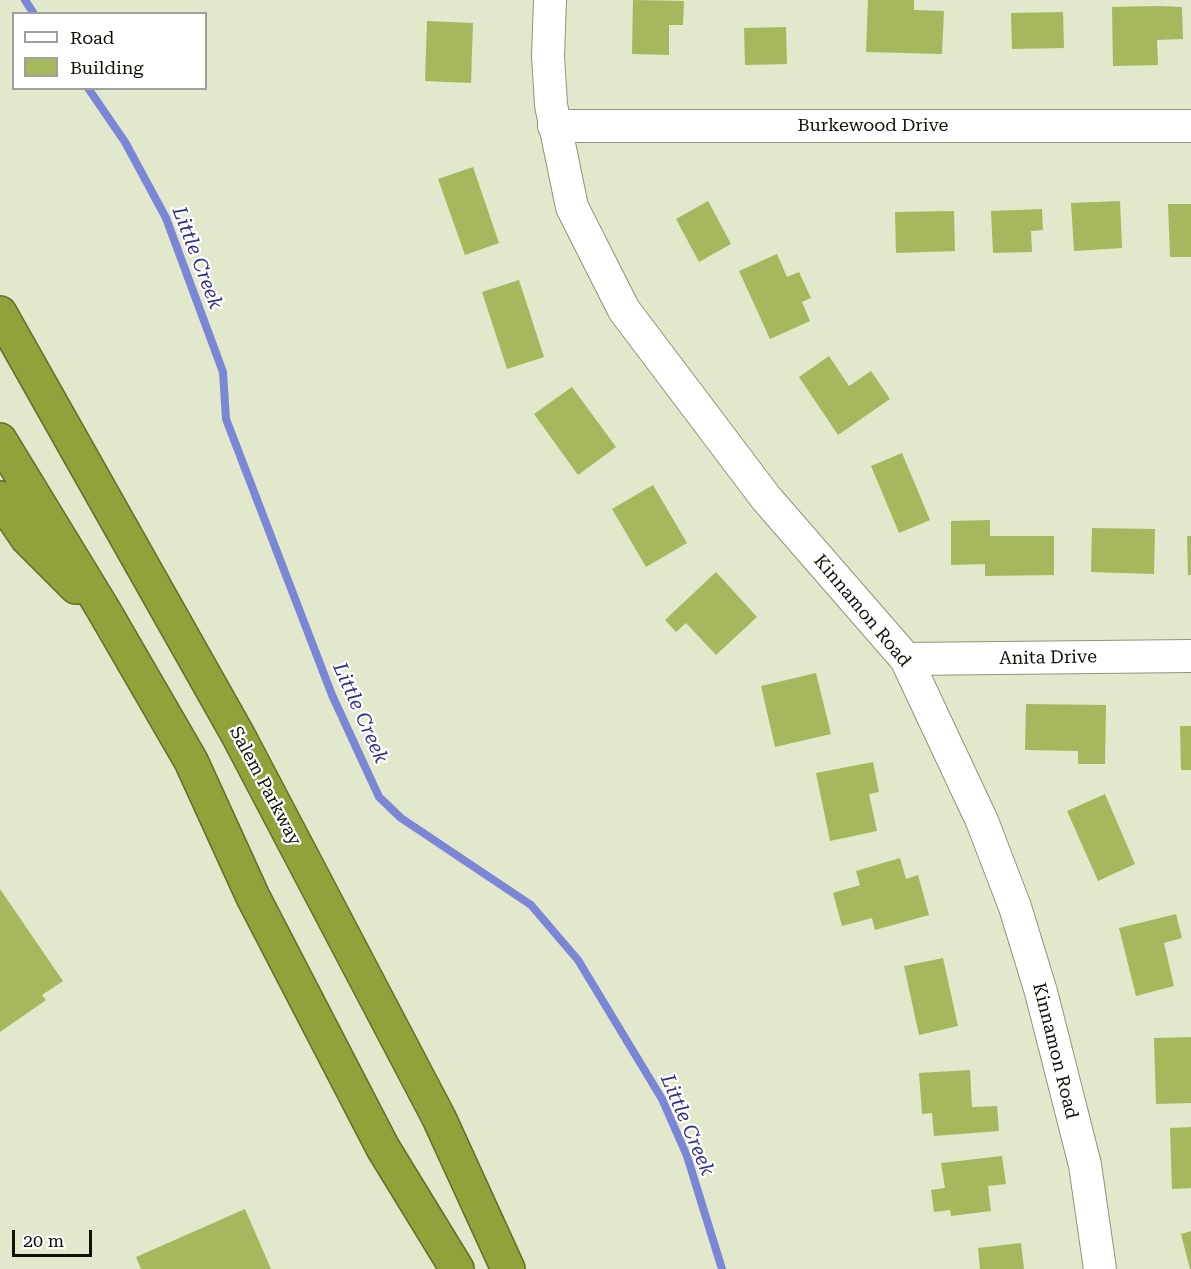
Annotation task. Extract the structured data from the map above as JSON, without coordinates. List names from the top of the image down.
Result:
{
  "streets": {
    "highway": ["Salem Parkway"],
    "street": ["Burkewood Drive", "Kinnamon Road", "Anita Drive"]
  },
  "crossings": [
    ["Burkewood Drive", "Kinnamon Road"],
    ["Kinnamon Road", "Anita Drive"]
  ],
  "water": ["Little Creek"],
  "legend": ["Road", "Building"],
  "scale_bar": "20 m"
}
